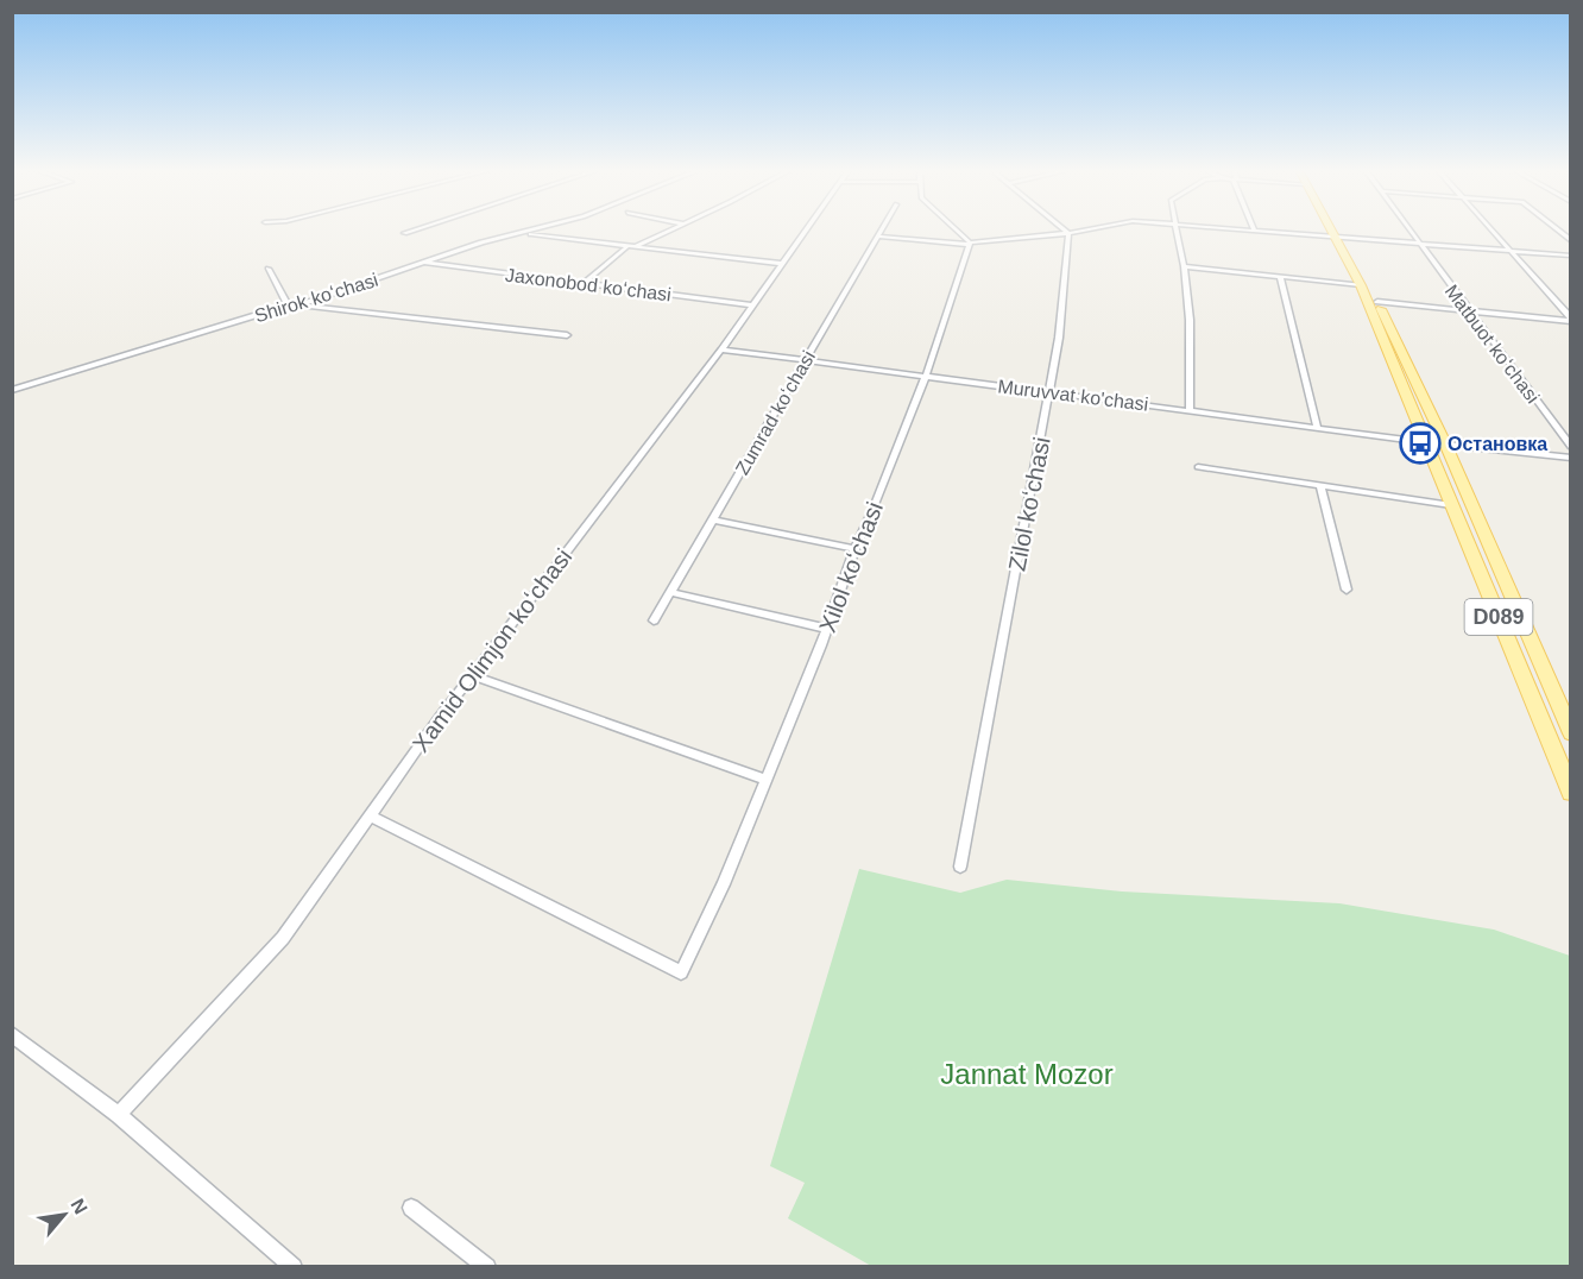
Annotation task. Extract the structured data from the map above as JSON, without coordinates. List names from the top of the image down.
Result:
{
  "streets": {
    "main road": ["D089"],
    "street": [
      "Jaxonobod koʻchasi",
      "Shirok koʻchasi",
      "Matbuot koʻchasi",
      "Muruvvat ko'chasi",
      "Zumrad koʻchasi",
      "Zilol koʻchasi",
      "Xilol koʻchasi",
      "Xamid Olimjon koʻchasi"
    ]
  },
  "crossings": [
    ["Jaxonobod koʻchasi", "Shirok koʻchasi"],
    ["Jaxonobod koʻchasi", "Xamid Olimjon koʻchasi"],
    ["Muruvvat ko'chasi", "Zumrad koʻchasi"],
    ["Muruvvat ko'chasi", "Zilol koʻchasi"],
    ["Muruvvat ko'chasi", "Xilol koʻchasi"],
    ["Muruvvat ko'chasi", "D089"],
    ["Muruvvat ko'chasi", "Xamid Olimjon koʻchasi"],
    ["Xilol koʻchasi", "Xamid Olimjon koʻchasi"]
  ],
  "parks": ["Jannat Mozor"],
  "places": {
    "bus stop": ["Остановка"]
  },
  "north": "top right"
}
